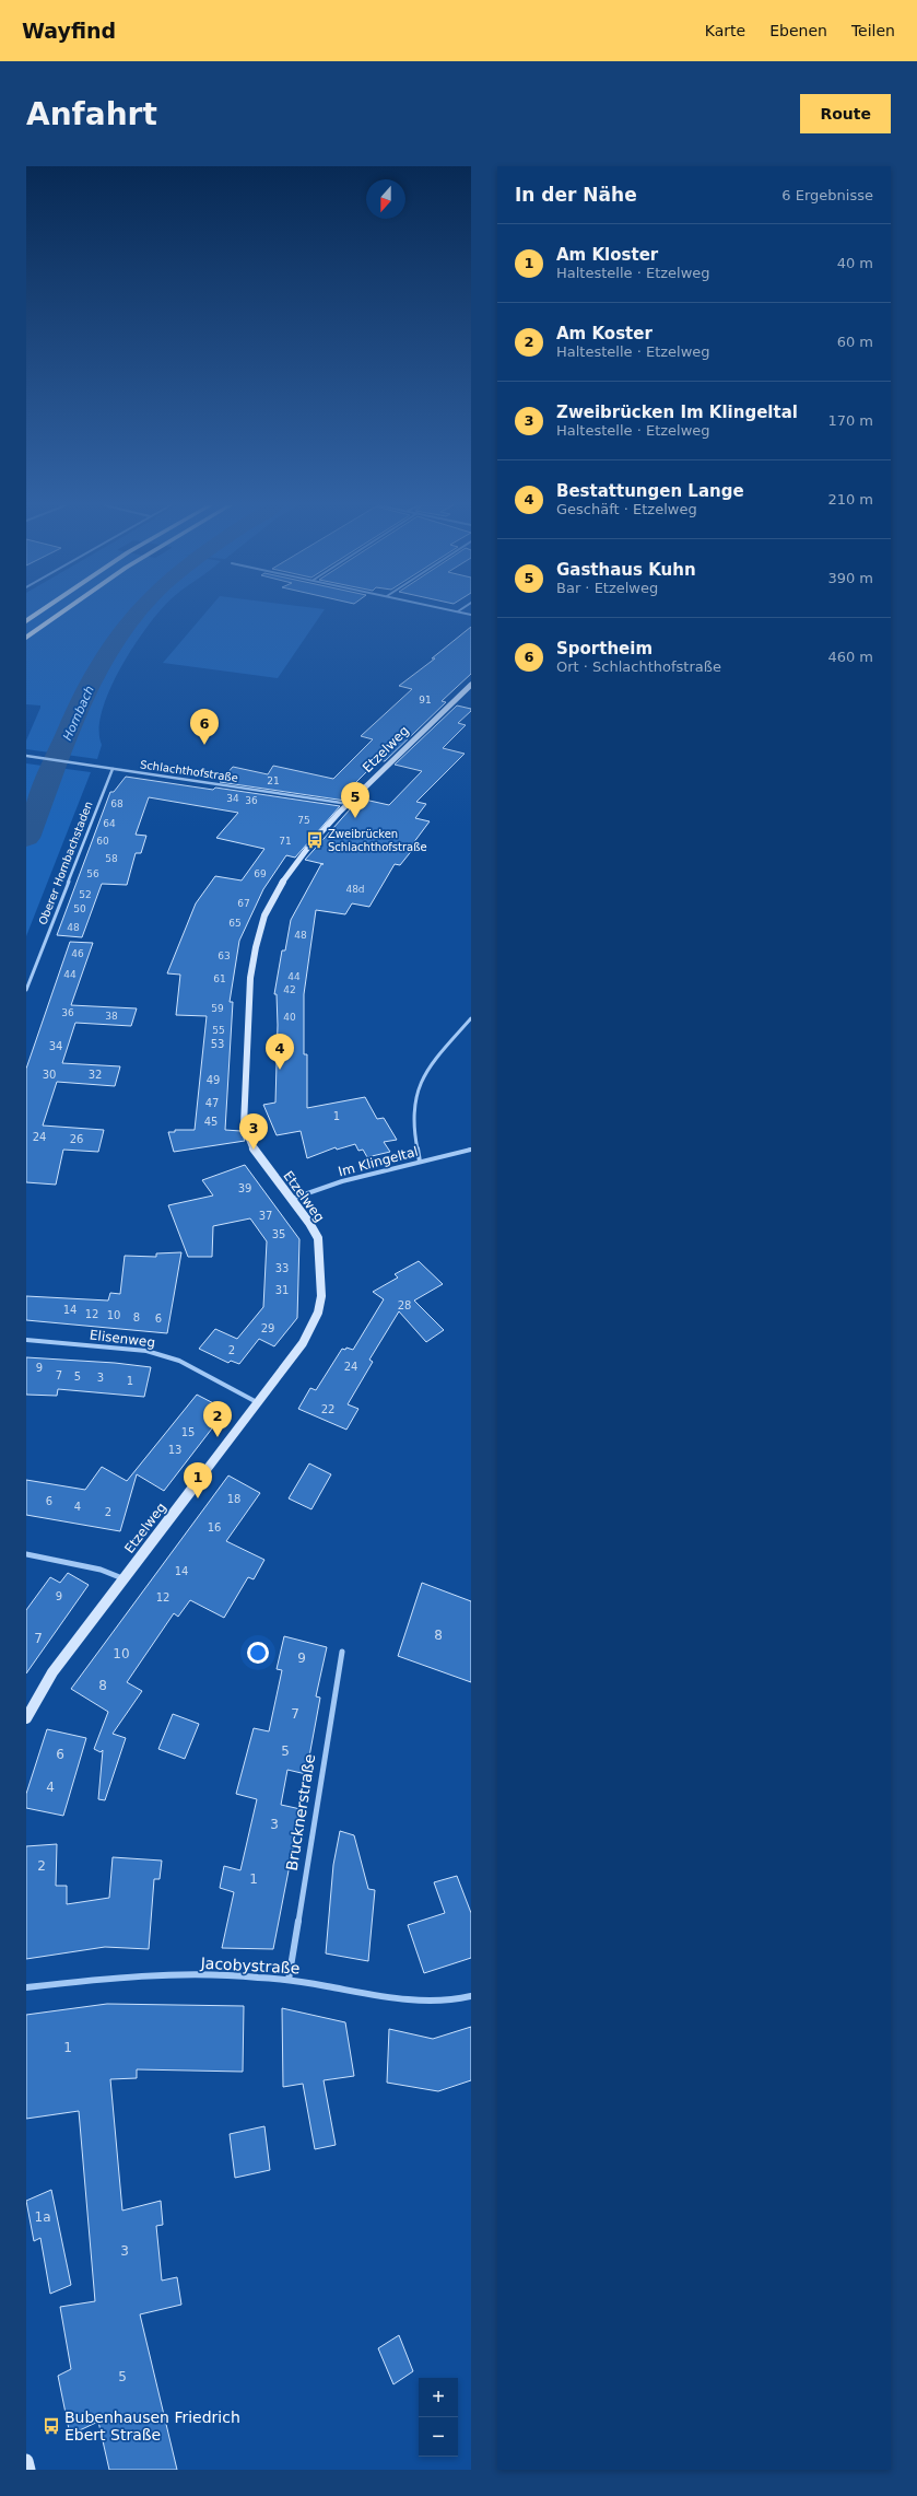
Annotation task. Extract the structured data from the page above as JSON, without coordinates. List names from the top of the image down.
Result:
{
  "streets": {
    "street": [
      "Etzelweg",
      "Schlachthofstraße",
      "Oberer Hornbachstaden",
      "Im Klingeltal",
      "Elisenweg",
      "Brucknerstraße",
      "Jacobystraße"
    ]
  },
  "crossings": [
    ["Etzelweg", "Schlachthofstraße"],
    ["Etzelweg", "Im Klingeltal"],
    ["Etzelweg", "Elisenweg"],
    ["Schlachthofstraße", "Oberer Hornbachstaden"],
    ["Brucknerstraße", "Jacobystraße"]
  ],
  "water": ["Hornbach"],
  "places": {
    "bus stop": ["Zweibrücken Schlachthofstraße", "Bubenhausen Friedrich Ebert Straße"]
  },
  "house_numbers": [
    "91",
    "21",
    "34",
    "36",
    "68",
    "75",
    "64",
    "60",
    "71",
    "58",
    "56",
    "69",
    "48d",
    "52",
    "67",
    "50",
    "65",
    "48",
    "48",
    "46",
    "63",
    "44",
    "44",
    "61",
    "42",
    "59",
    "36",
    "38",
    "40",
    "55",
    "53",
    "34",
    "30",
    "32",
    "49",
    "47",
    "1",
    "45",
    "24",
    "26",
    "39",
    "37",
    "35",
    "33",
    "31",
    "28",
    "14",
    "12",
    "10",
    "8",
    "6",
    "29",
    "2",
    "24",
    "9",
    "7",
    "5",
    "3",
    "1",
    "22",
    "15",
    "13",
    "18",
    "6",
    "4",
    "2",
    "16",
    "14",
    "9",
    "12",
    "8",
    "7",
    "10",
    "9",
    "8",
    "7",
    "5",
    "6",
    "4",
    "3",
    "2",
    "1",
    "1",
    "1a",
    "3",
    "5"
  ],
  "north": "bottom",
  "page": {
    "header": "Wayfind",
    "nav": ["Karte", "Ebenen", "Teilen"],
    "buttons": "Route",
    "title": "Anfahrt",
    "heading": ["In der Nähe", "6 Ergebnisse"],
    "list": [
      {
        "mark": "1",
        "name": "Am Kloster",
        "note": "Haltestelle · Etzelweg",
        "value": "40 m"
      },
      {
        "mark": "2",
        "name": "Am Koster",
        "note": "Haltestelle · Etzelweg",
        "value": "60 m"
      },
      {
        "mark": "3",
        "name": "Zweibrücken Im Klingeltal",
        "note": "Haltestelle · Etzelweg",
        "value": "170 m"
      },
      {
        "mark": "4",
        "name": "Bestattungen Lange",
        "note": "Geschäft · Etzelweg",
        "value": "210 m"
      },
      {
        "mark": "5",
        "name": "Gasthaus Kuhn",
        "note": "Bar · Etzelweg",
        "value": "390 m"
      },
      {
        "mark": "6",
        "name": "Sportheim",
        "note": "Ort · Schlachthofstraße",
        "value": "460 m"
      }
    ],
    "pins": [
      "6",
      "5",
      "4",
      "3",
      "2",
      "1"
    ],
    "map_buttons": ["+", "−"]
  }
}
